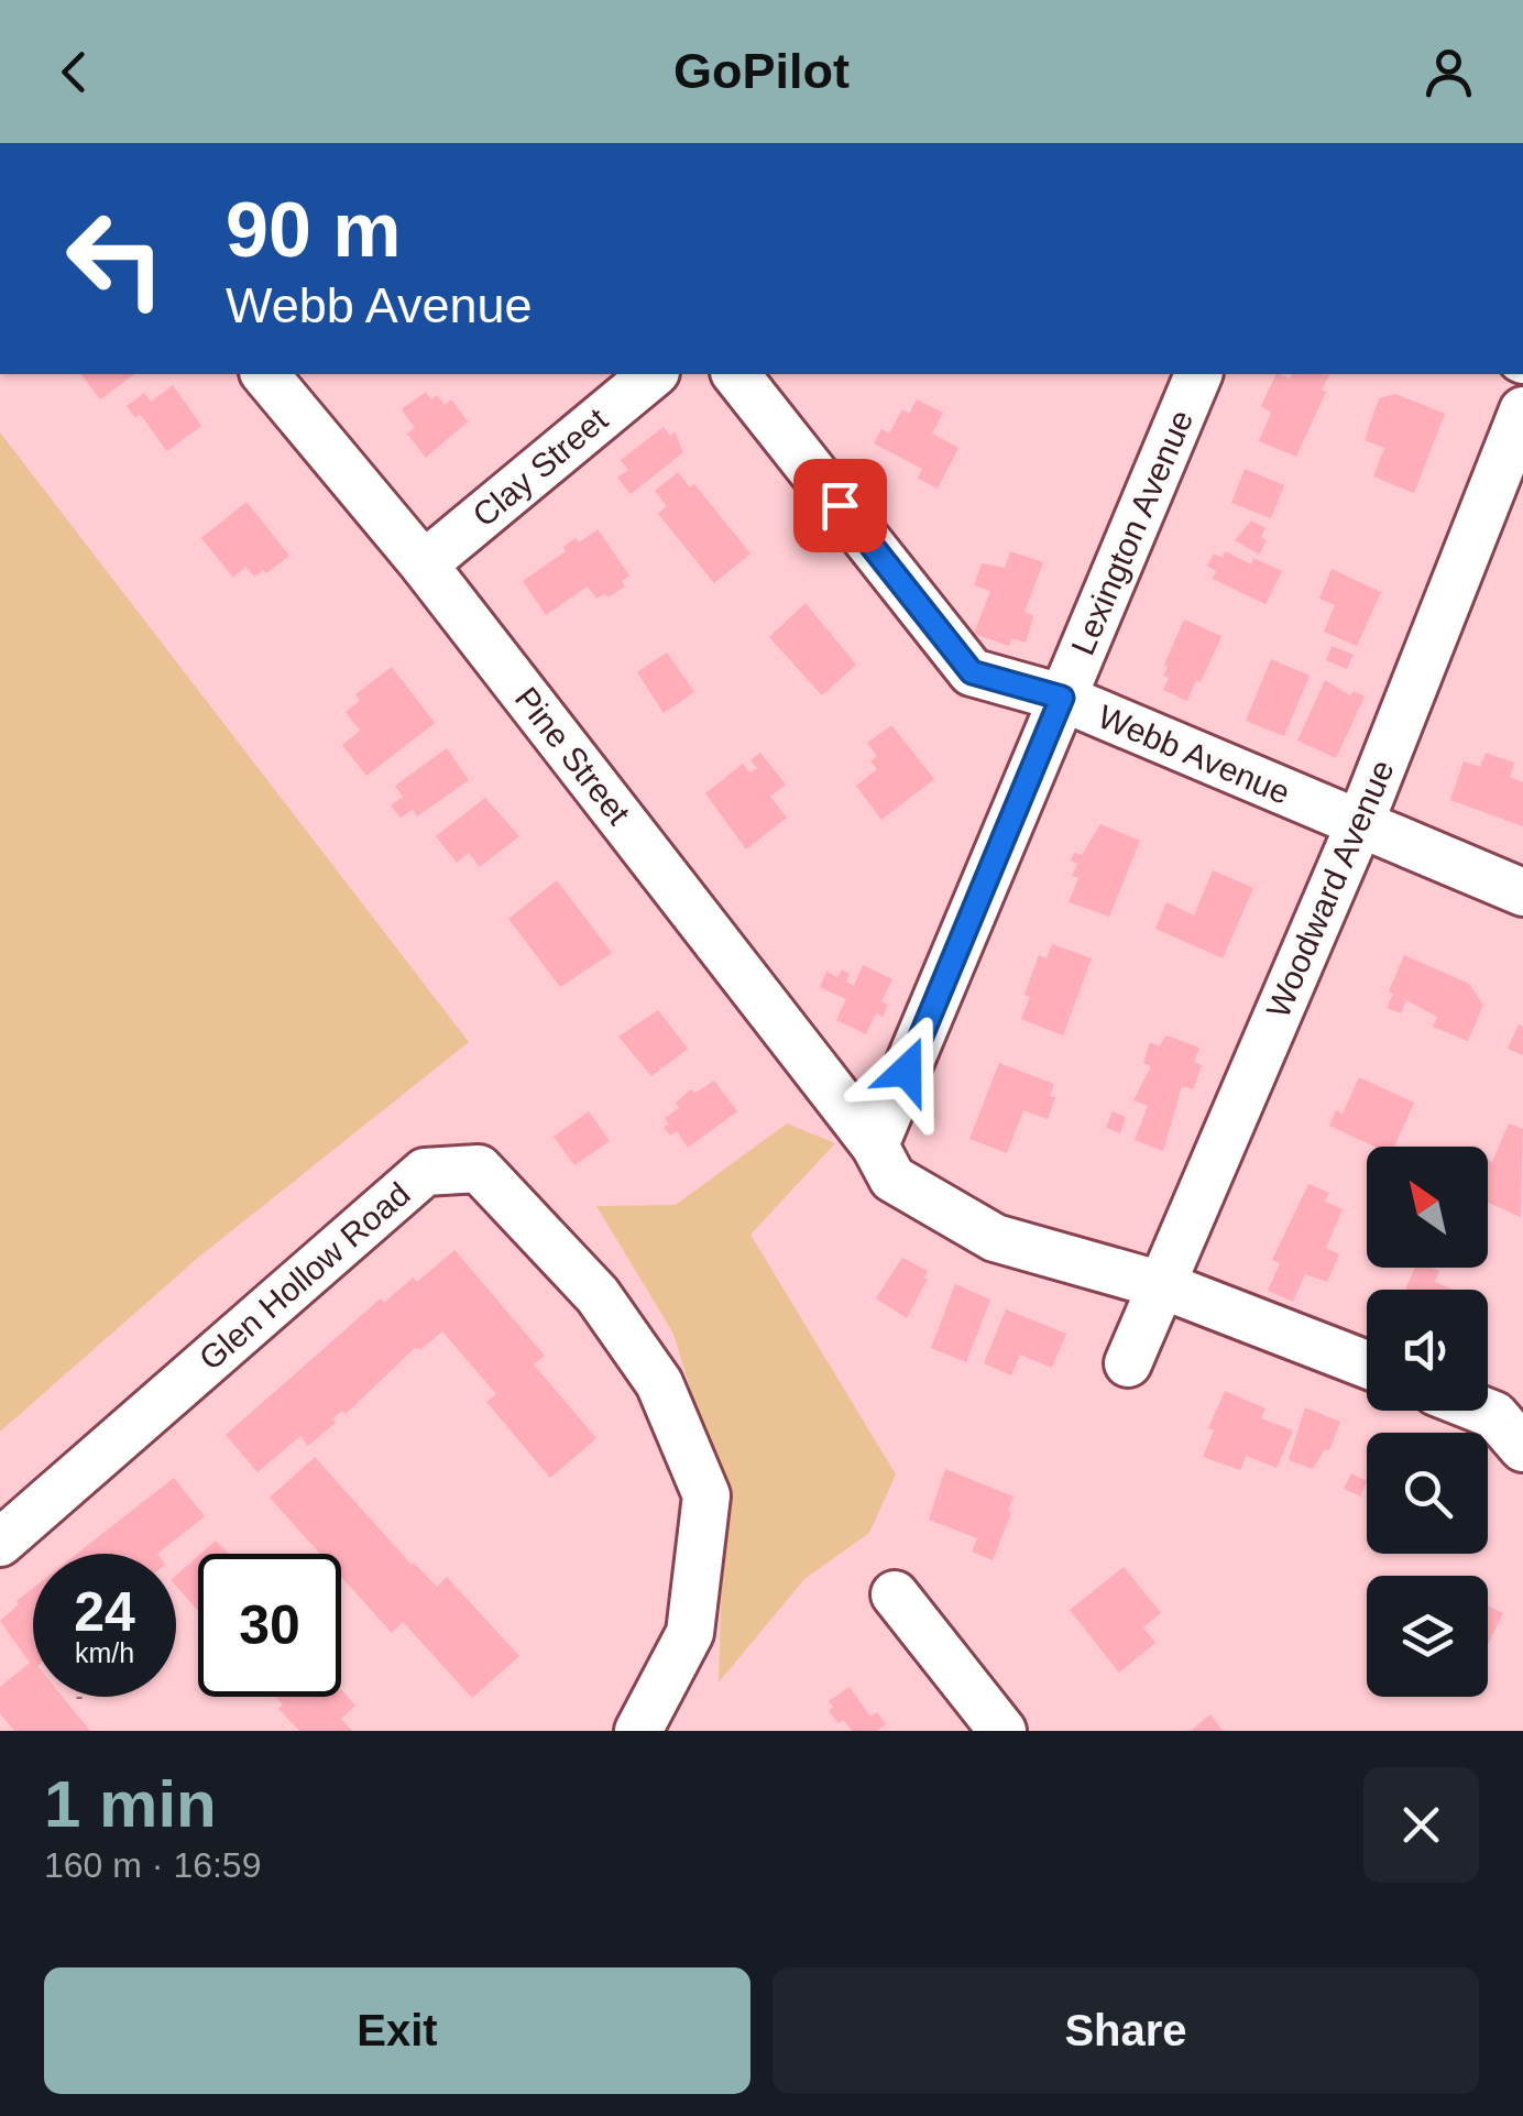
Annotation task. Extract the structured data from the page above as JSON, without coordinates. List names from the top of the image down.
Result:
{
  "streets": {
    "street": [
      "Clay Street",
      "Lexington Avenue",
      "Webb Avenue",
      "Pine Street",
      "Woodward Avenue",
      "Glen Hollow Road"
    ]
  },
  "crossings": [
    ["Clay Street", "Pine Street"],
    ["Lexington Avenue", "Webb Avenue"],
    ["Lexington Avenue", "Pine Street"],
    ["Webb Avenue", "Woodward Avenue"],
    ["Pine Street", "Woodward Avenue"]
  ],
  "north": "top left",
  "page": {
    "header": "GoPilot",
    "turn": ["90 m", "Webb Avenue"],
    "speed": "24 km/h",
    "limit": "30",
    "heading": ["1 min", "160 m · 16:59"],
    "buttons": ["Exit", "Share"]
  }
}
